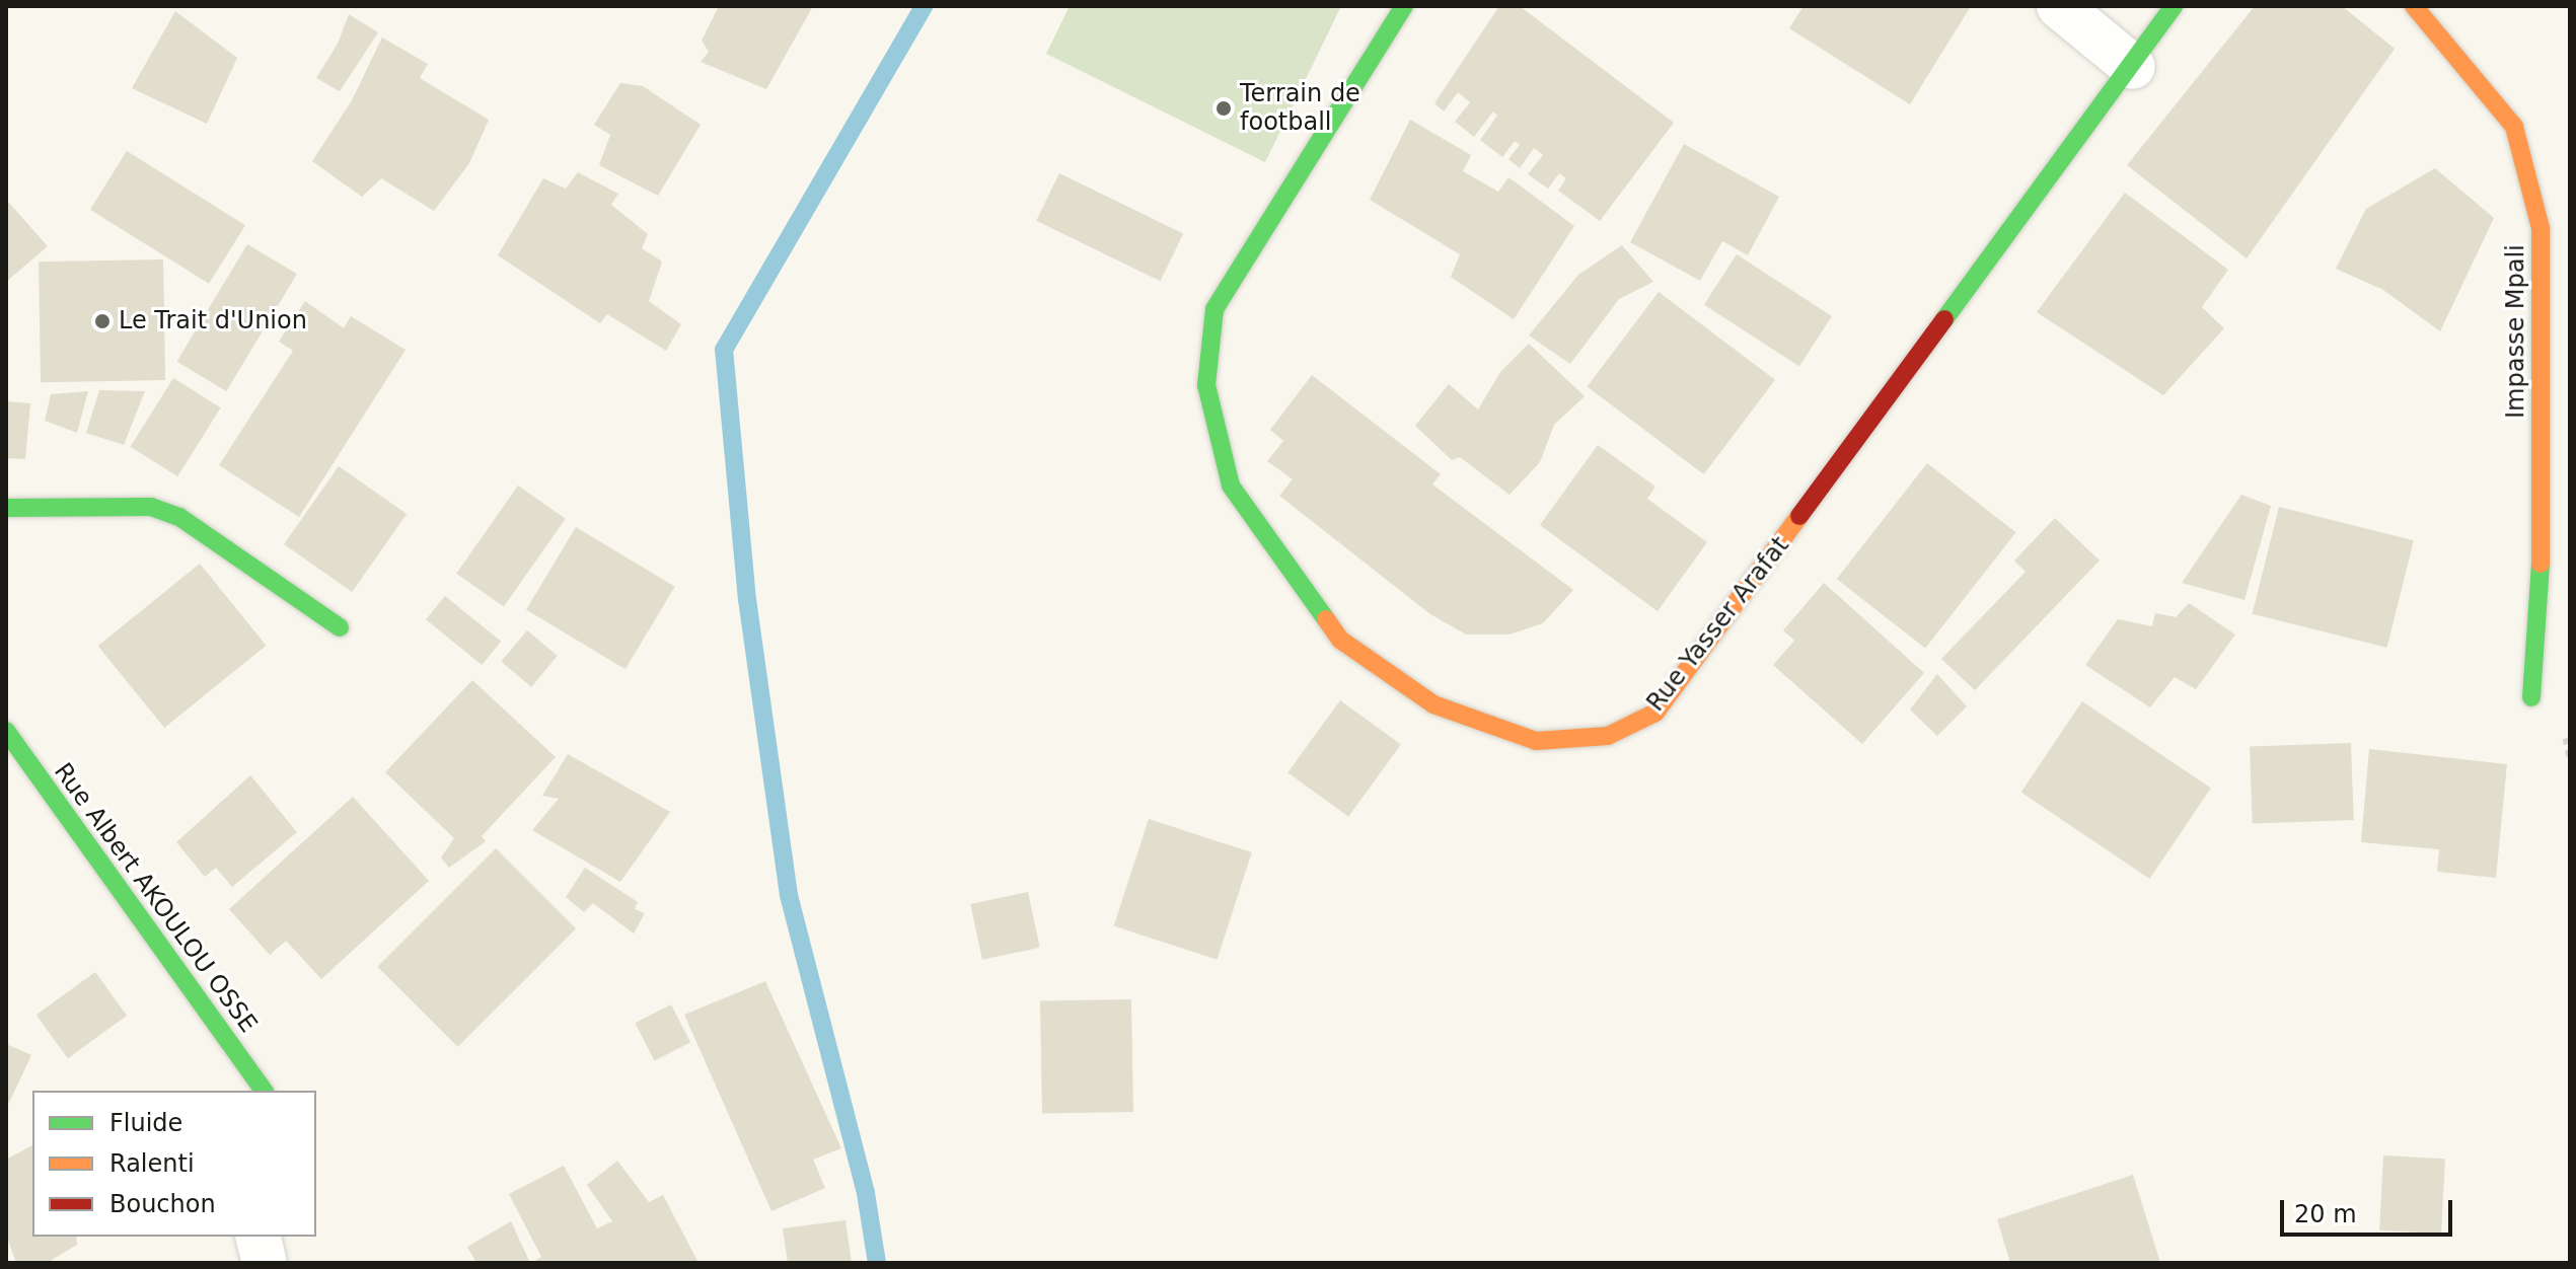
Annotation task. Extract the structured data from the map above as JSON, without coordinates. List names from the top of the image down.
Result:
{
  "streets": {
    "street": ["Impasse Mpali", "Rue Yasser Arafat", "Rue Albert AKOULOU OSSE"]
  },
  "places": ["Terrain de football", "Le Trait d'Union"],
  "legend": ["Fluide", "Ralenti", "Bouchon"],
  "scale_bar": "20 m"
}
